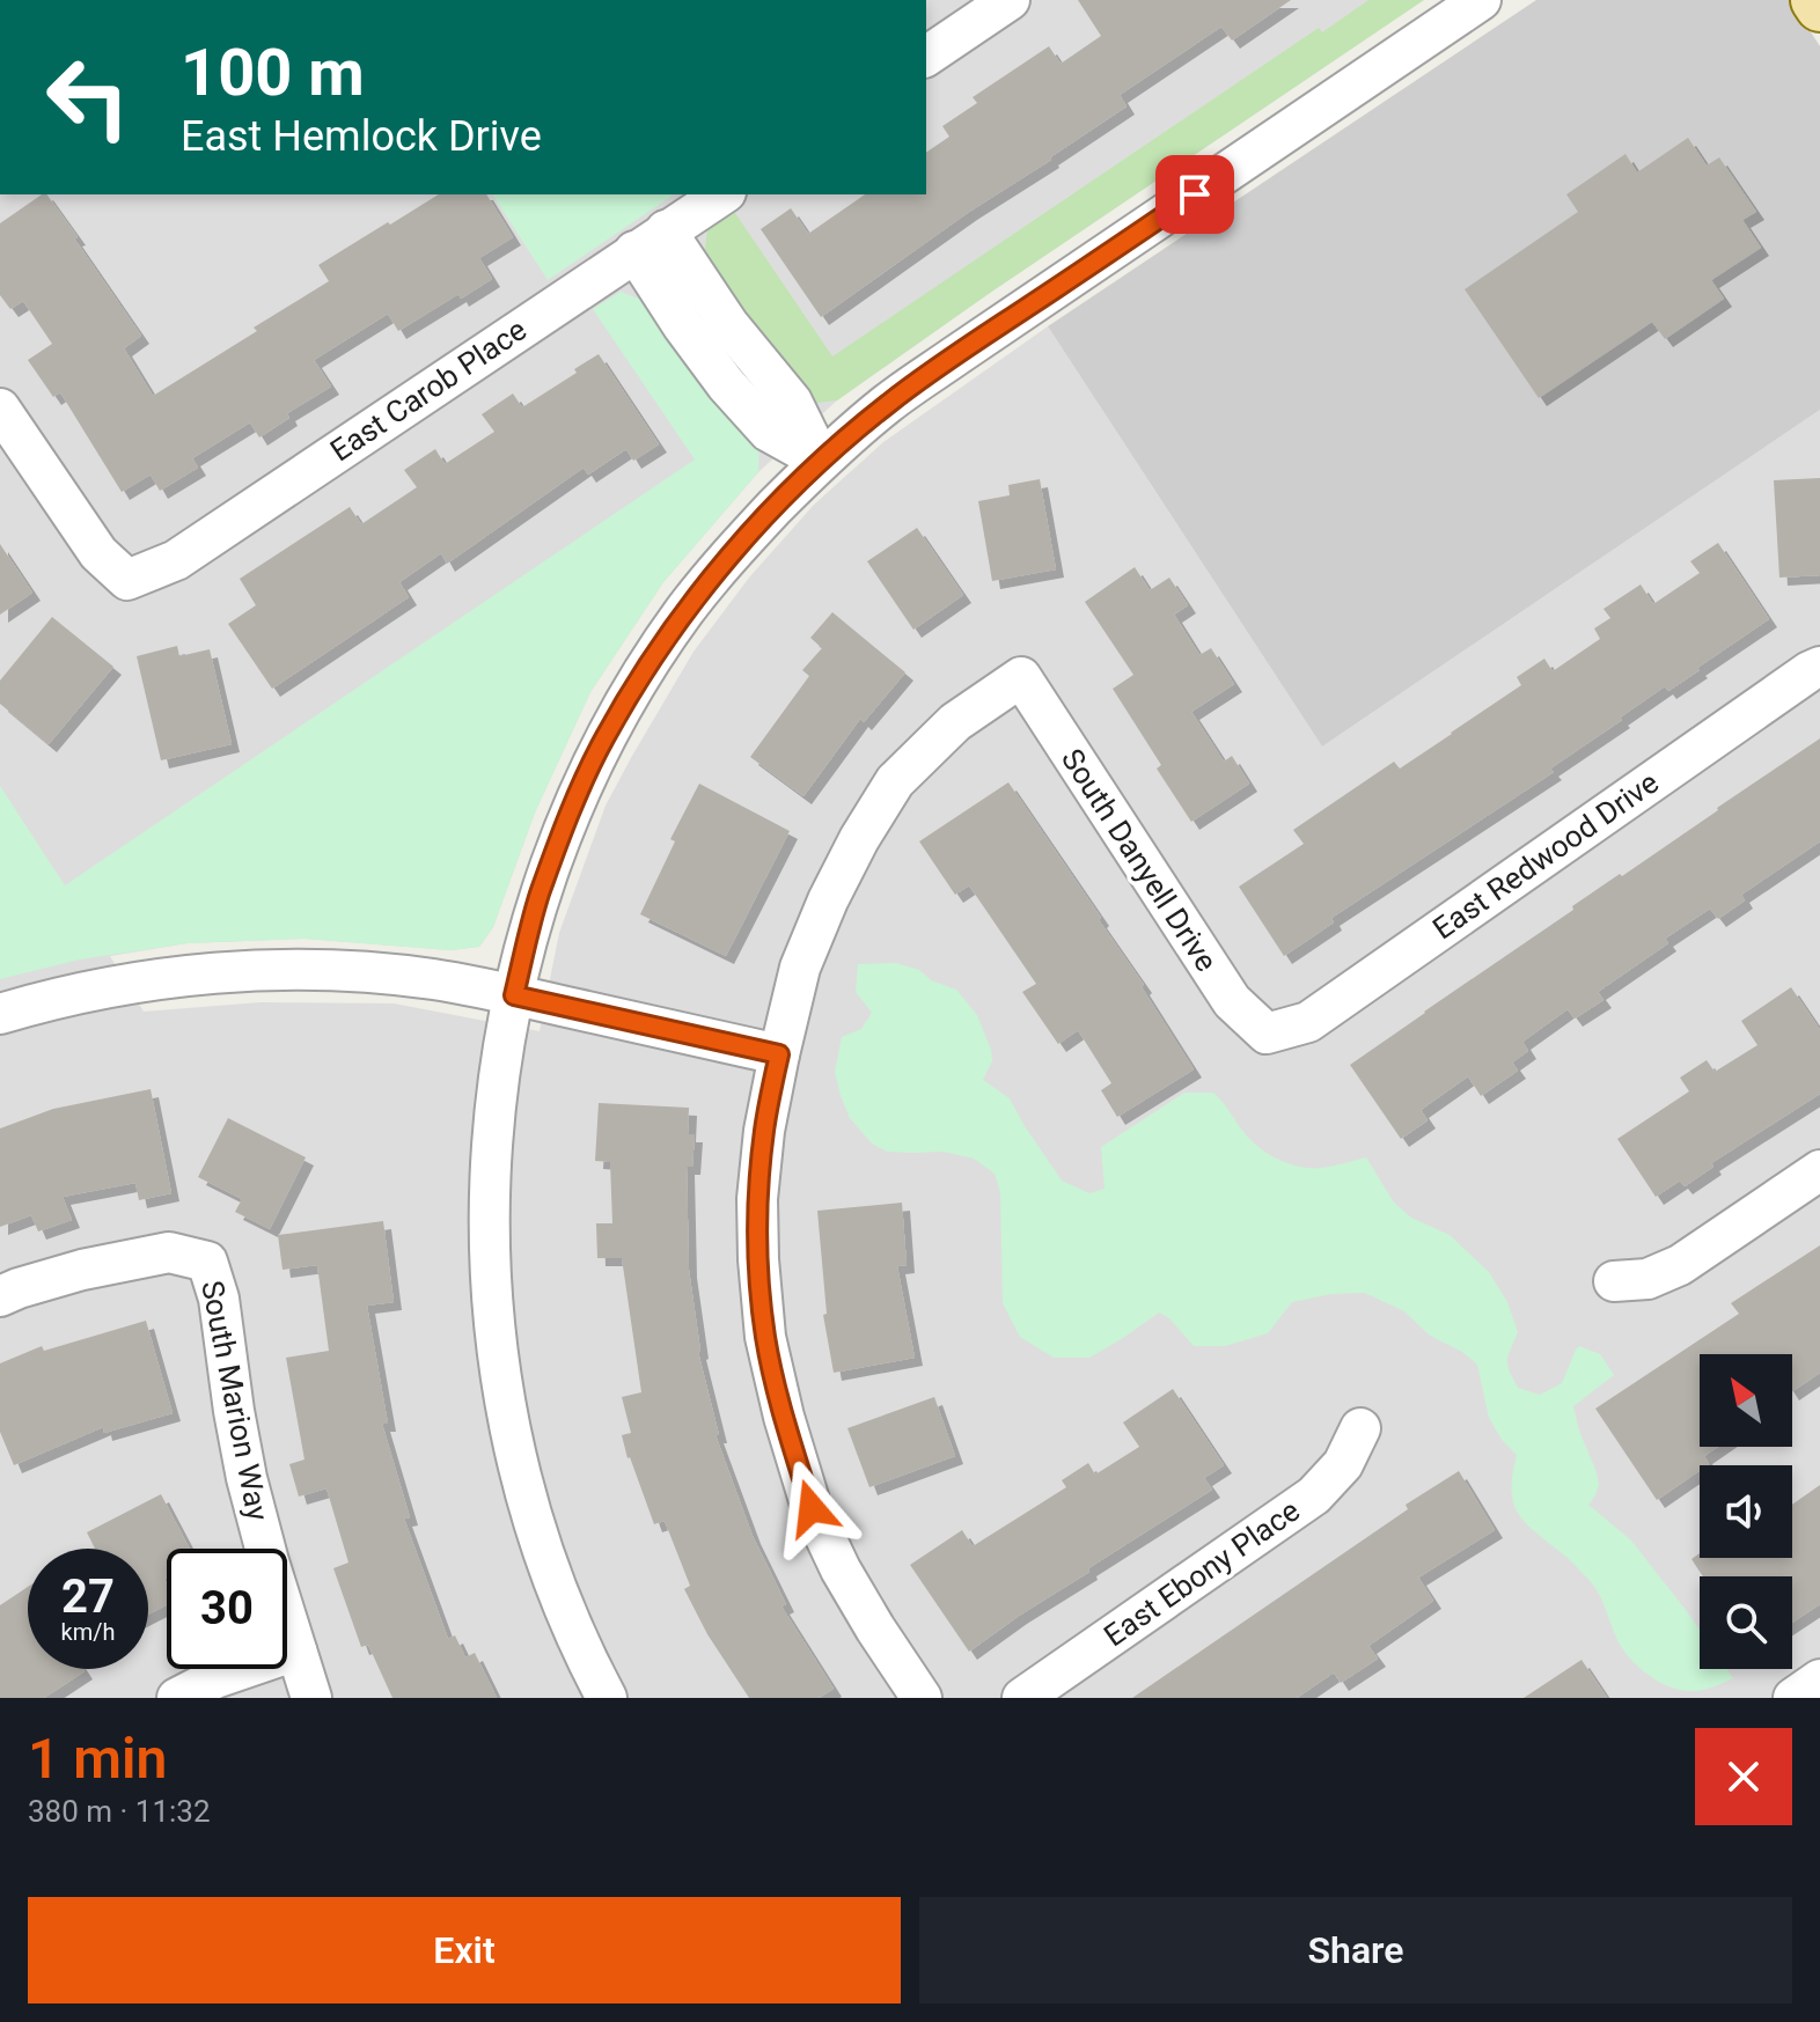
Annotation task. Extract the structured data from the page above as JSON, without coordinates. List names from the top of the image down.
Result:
{
  "streets": {
    "street": [
      "East Carob Place",
      "East Redwood Drive",
      "South Danyell Drive",
      "South Marion Way",
      "East Ebony Place"
    ]
  },
  "crossings": [
    ["East Redwood Drive", "South Danyell Drive"]
  ],
  "north": "top left",
  "page": {
    "turn": ["100 m", "East Hemlock Drive"],
    "speed": "27 km/h",
    "limit": "30",
    "heading": ["1 min", "380 m · 11:32"],
    "buttons": ["Exit", "Share"]
  }
}
